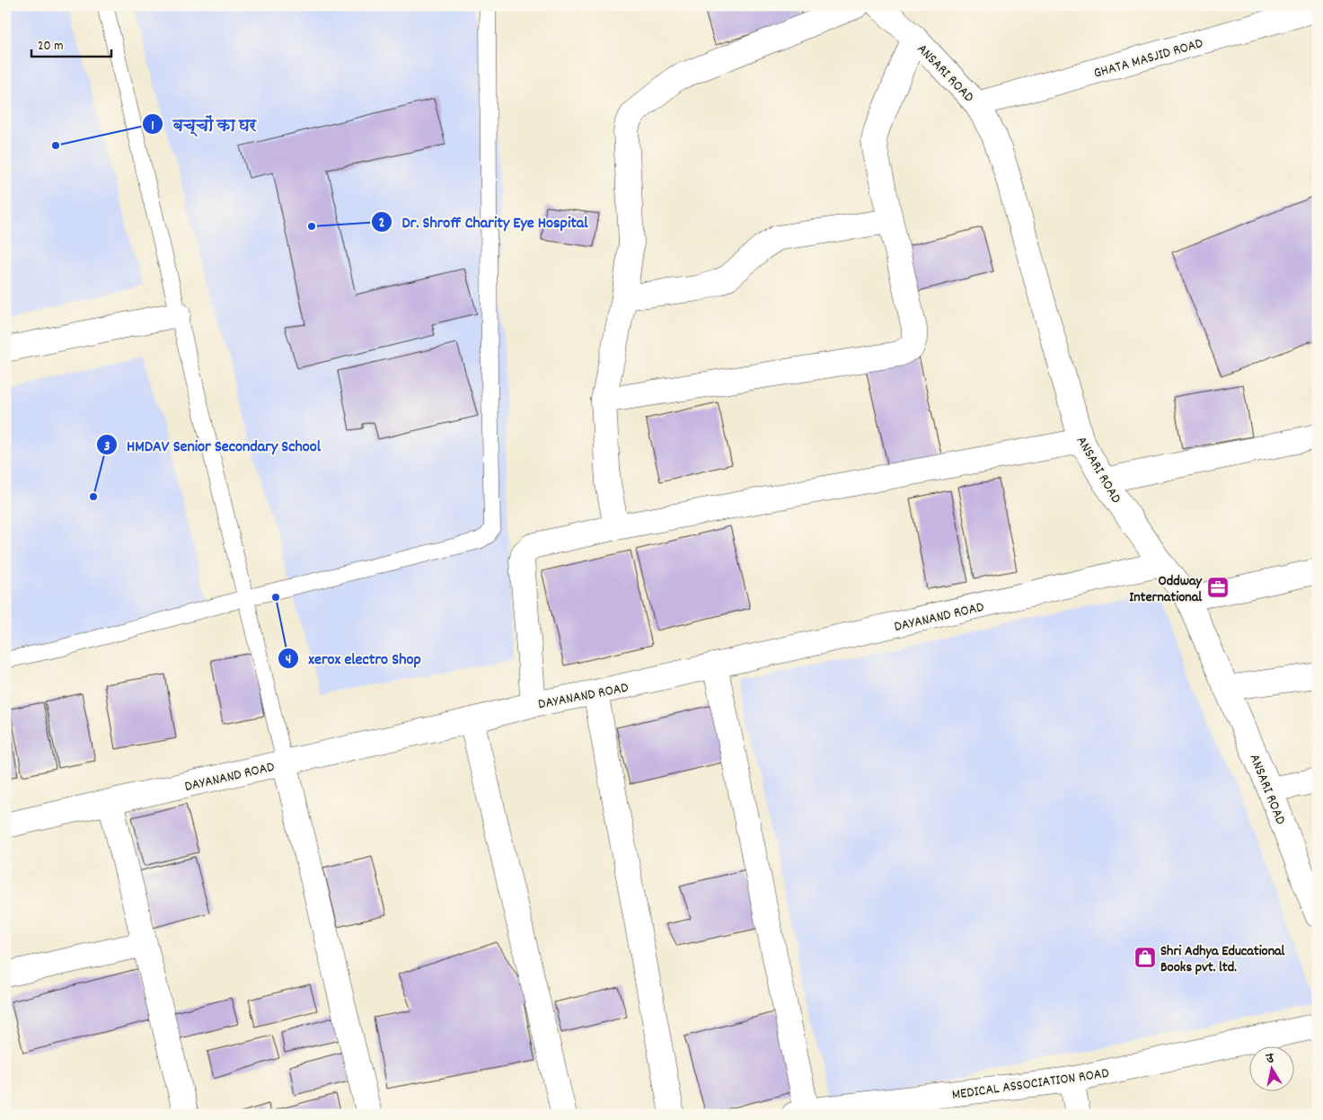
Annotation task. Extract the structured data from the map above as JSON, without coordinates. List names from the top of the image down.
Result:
{
  "streets": {
    "street": [
      "GHATA MASJID ROAD",
      "ANSARI ROAD",
      "DAYANAND ROAD",
      "MEDICAL ASSOCIATION ROAD"
    ]
  },
  "crossings": [
    ["GHATA MASJID ROAD", "ANSARI ROAD"],
    ["ANSARI ROAD", "DAYANAND ROAD"]
  ],
  "places": {
    "other": [
      "बच्चों का घर",
      "Dr. Shroff Charity Eye Hospital",
      "HMDAV Senior Secondary School",
      "xerox electro Shop"
    ],
    "office": ["Oddway International"],
    "shop": ["Shri Adhya Educational Books pvt. ltd."]
  },
  "scale_bar": "20 m",
  "north": "top"
}
